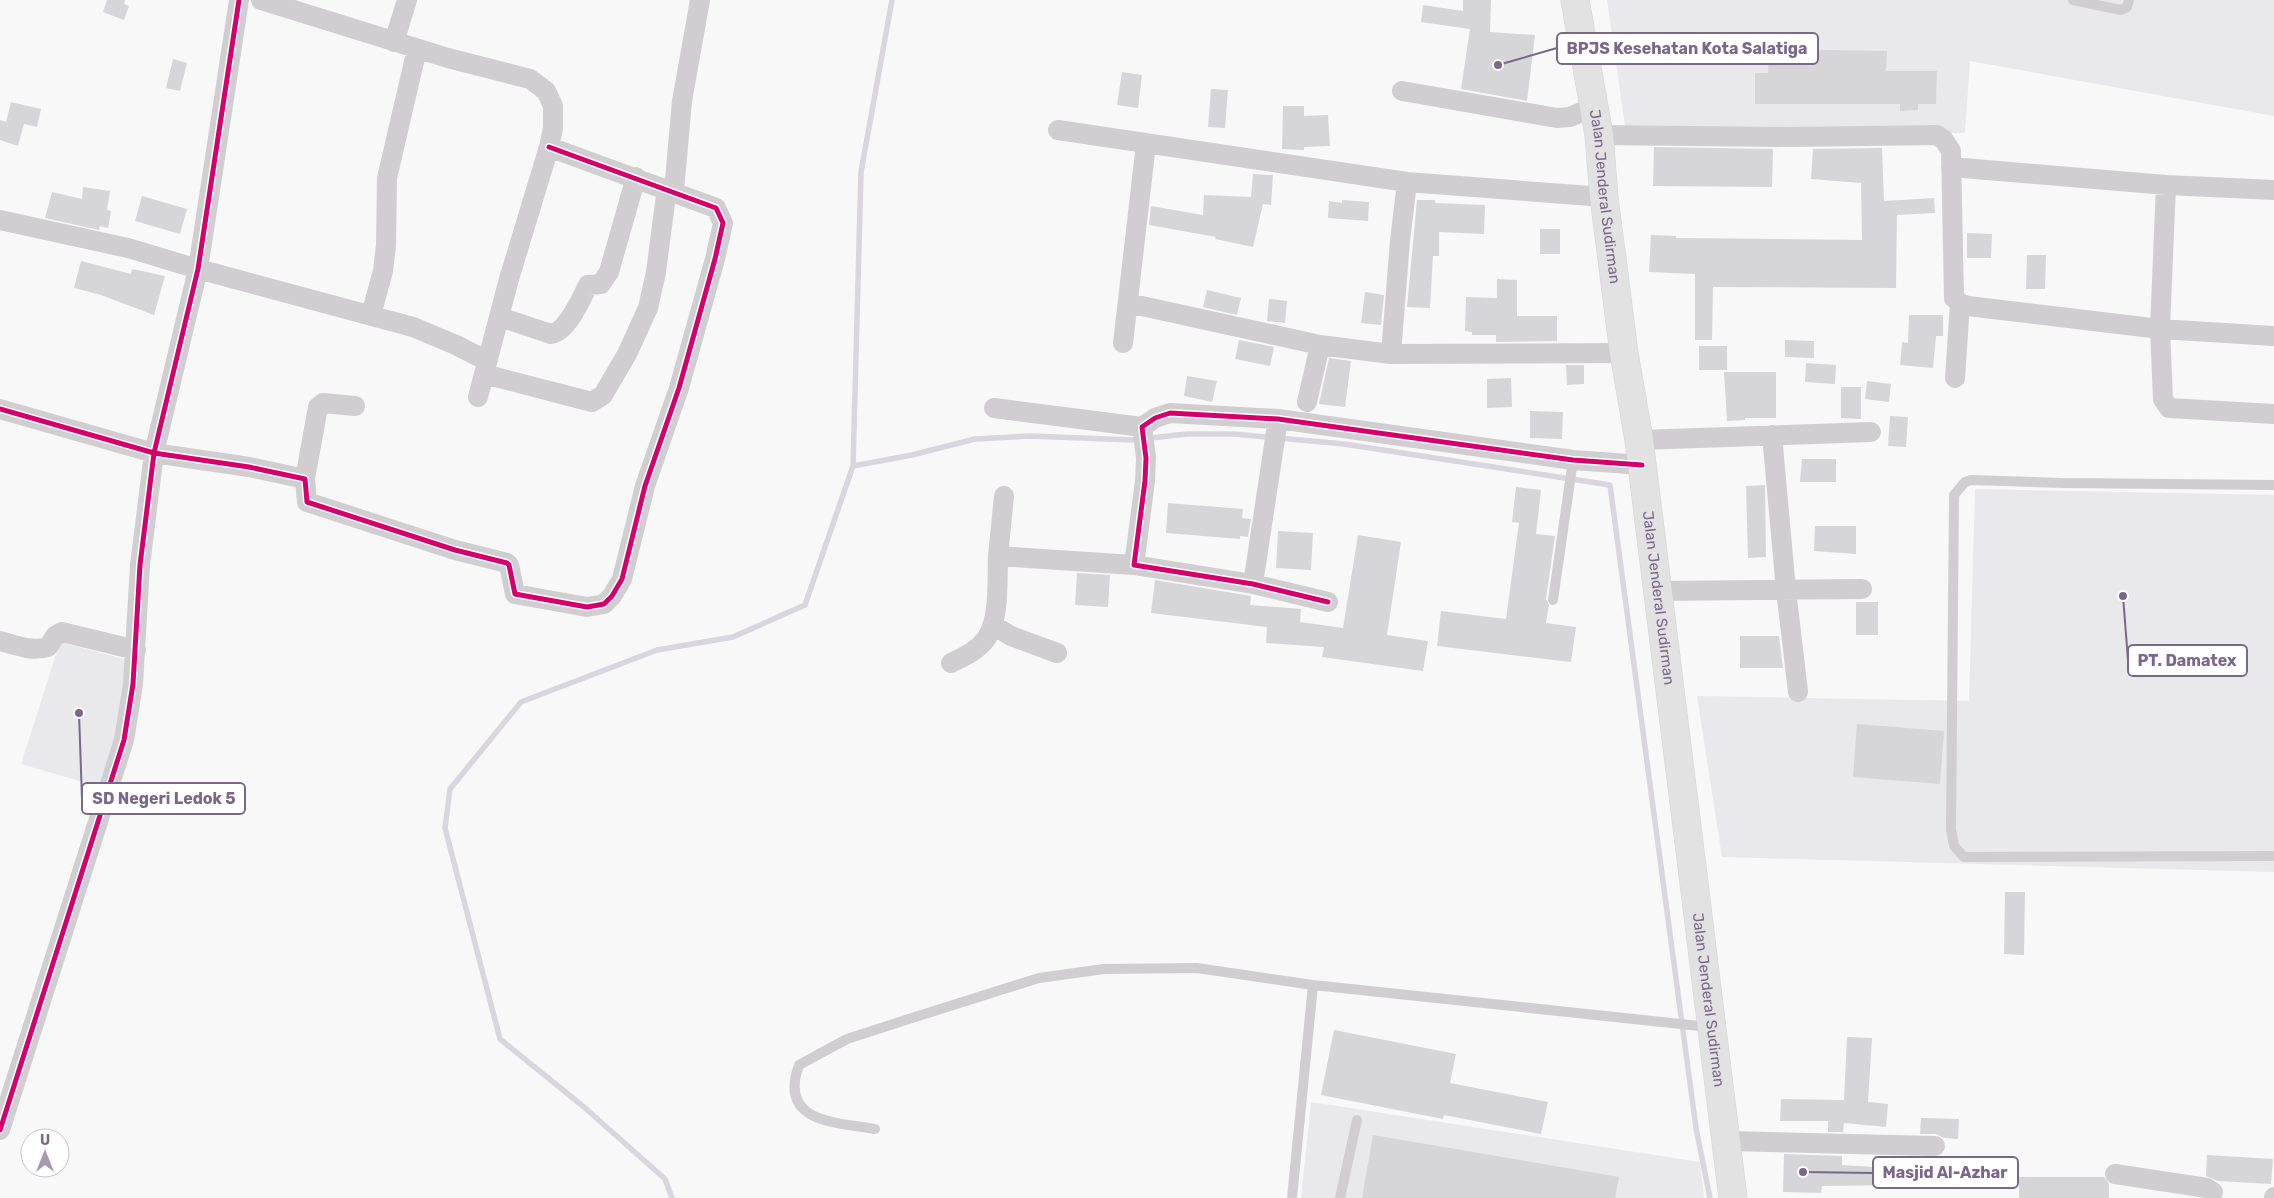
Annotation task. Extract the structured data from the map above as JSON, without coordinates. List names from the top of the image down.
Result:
{
  "streets": {
    "main road": ["Jalan Jenderal Sudirman"]
  },
  "places": [
    "BPJS Kesehatan Kota Salatiga",
    "PT. Damatex",
    "SD Negeri Ledok 5",
    "Masjid Al-Azhar"
  ],
  "north": "top"
}
